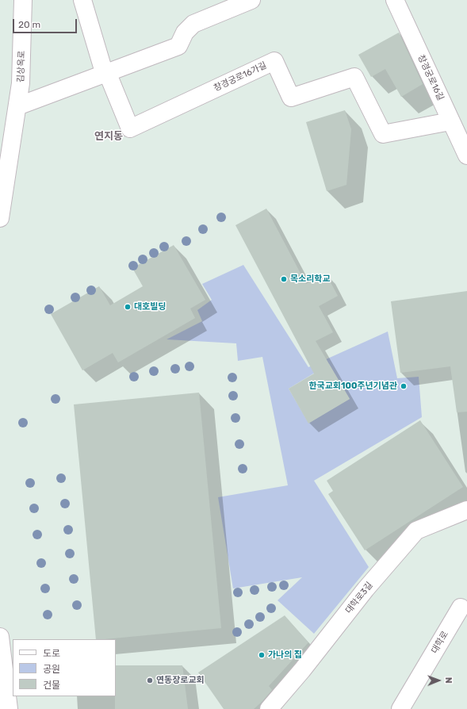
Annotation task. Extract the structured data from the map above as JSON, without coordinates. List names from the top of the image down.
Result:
{
  "streets": {
    "street": [
      "김상옥로",
      "창경궁로16가길",
      "창경궁로16길",
      "대학로3길",
      "대학로"
    ]
  },
  "crossings": [
    ["창경궁로16가길", "창경궁로16길"]
  ],
  "districts": ["연지동"],
  "places": [
    "목소리학교",
    "대호빌딩",
    "한국교회100주년기념관",
    "가나의 집",
    "연동장로교회"
  ],
  "legend": ["도로", "공원", "건물"],
  "scale_bar": "20 m",
  "north": "right"
}
